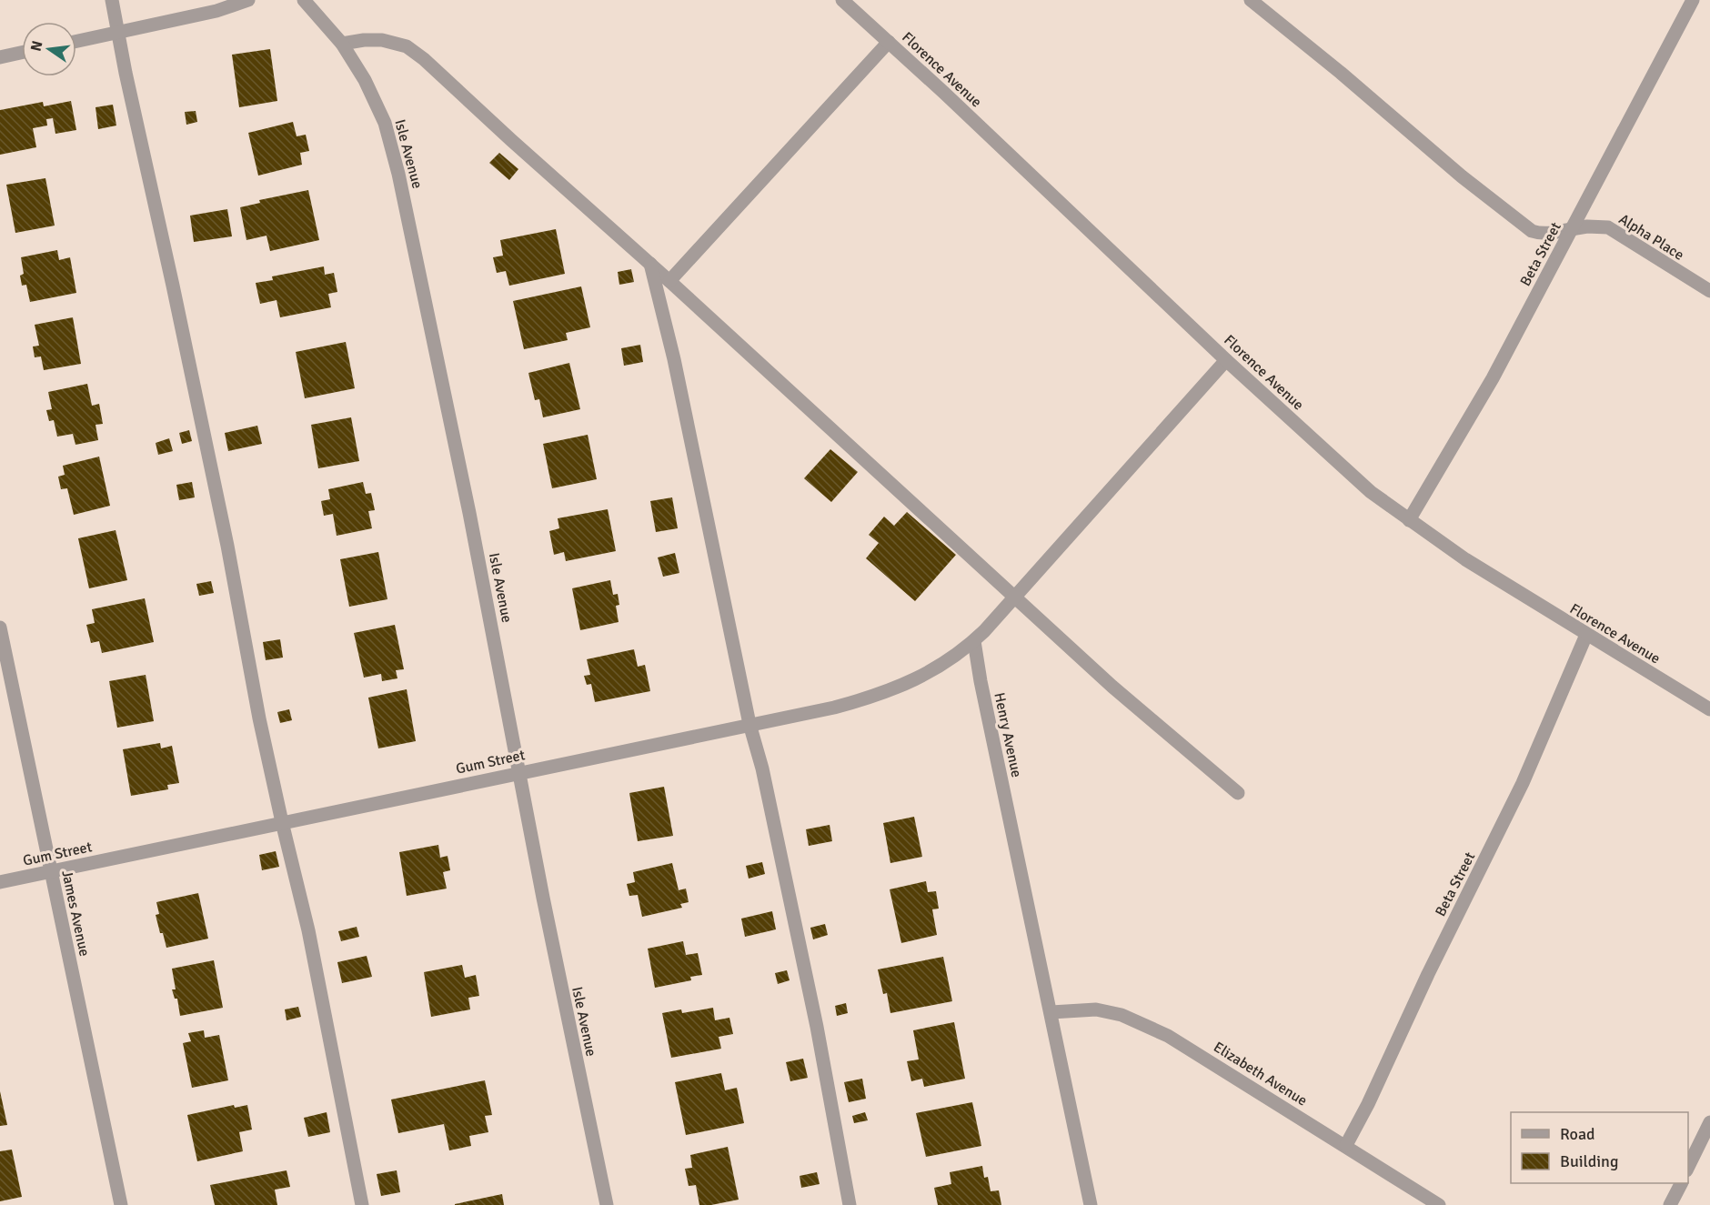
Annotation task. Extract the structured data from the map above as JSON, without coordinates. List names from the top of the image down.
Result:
{
  "streets": {
    "street": [
      "Florence Avenue",
      "Isle Avenue",
      "Alpha Place",
      "Beta Street",
      "Henry Avenue",
      "Gum Street",
      "James Avenue",
      "Elizabeth Avenue"
    ]
  },
  "crossings": [
    ["Florence Avenue", "Beta Street"],
    ["Isle Avenue", "Gum Street"],
    ["Alpha Place", "Beta Street"],
    ["Beta Street", "Elizabeth Avenue"],
    ["Henry Avenue", "Gum Street"],
    ["Henry Avenue", "Elizabeth Avenue"],
    ["Gum Street", "James Avenue"]
  ],
  "legend": ["Road", "Building"],
  "north": "left"
}
